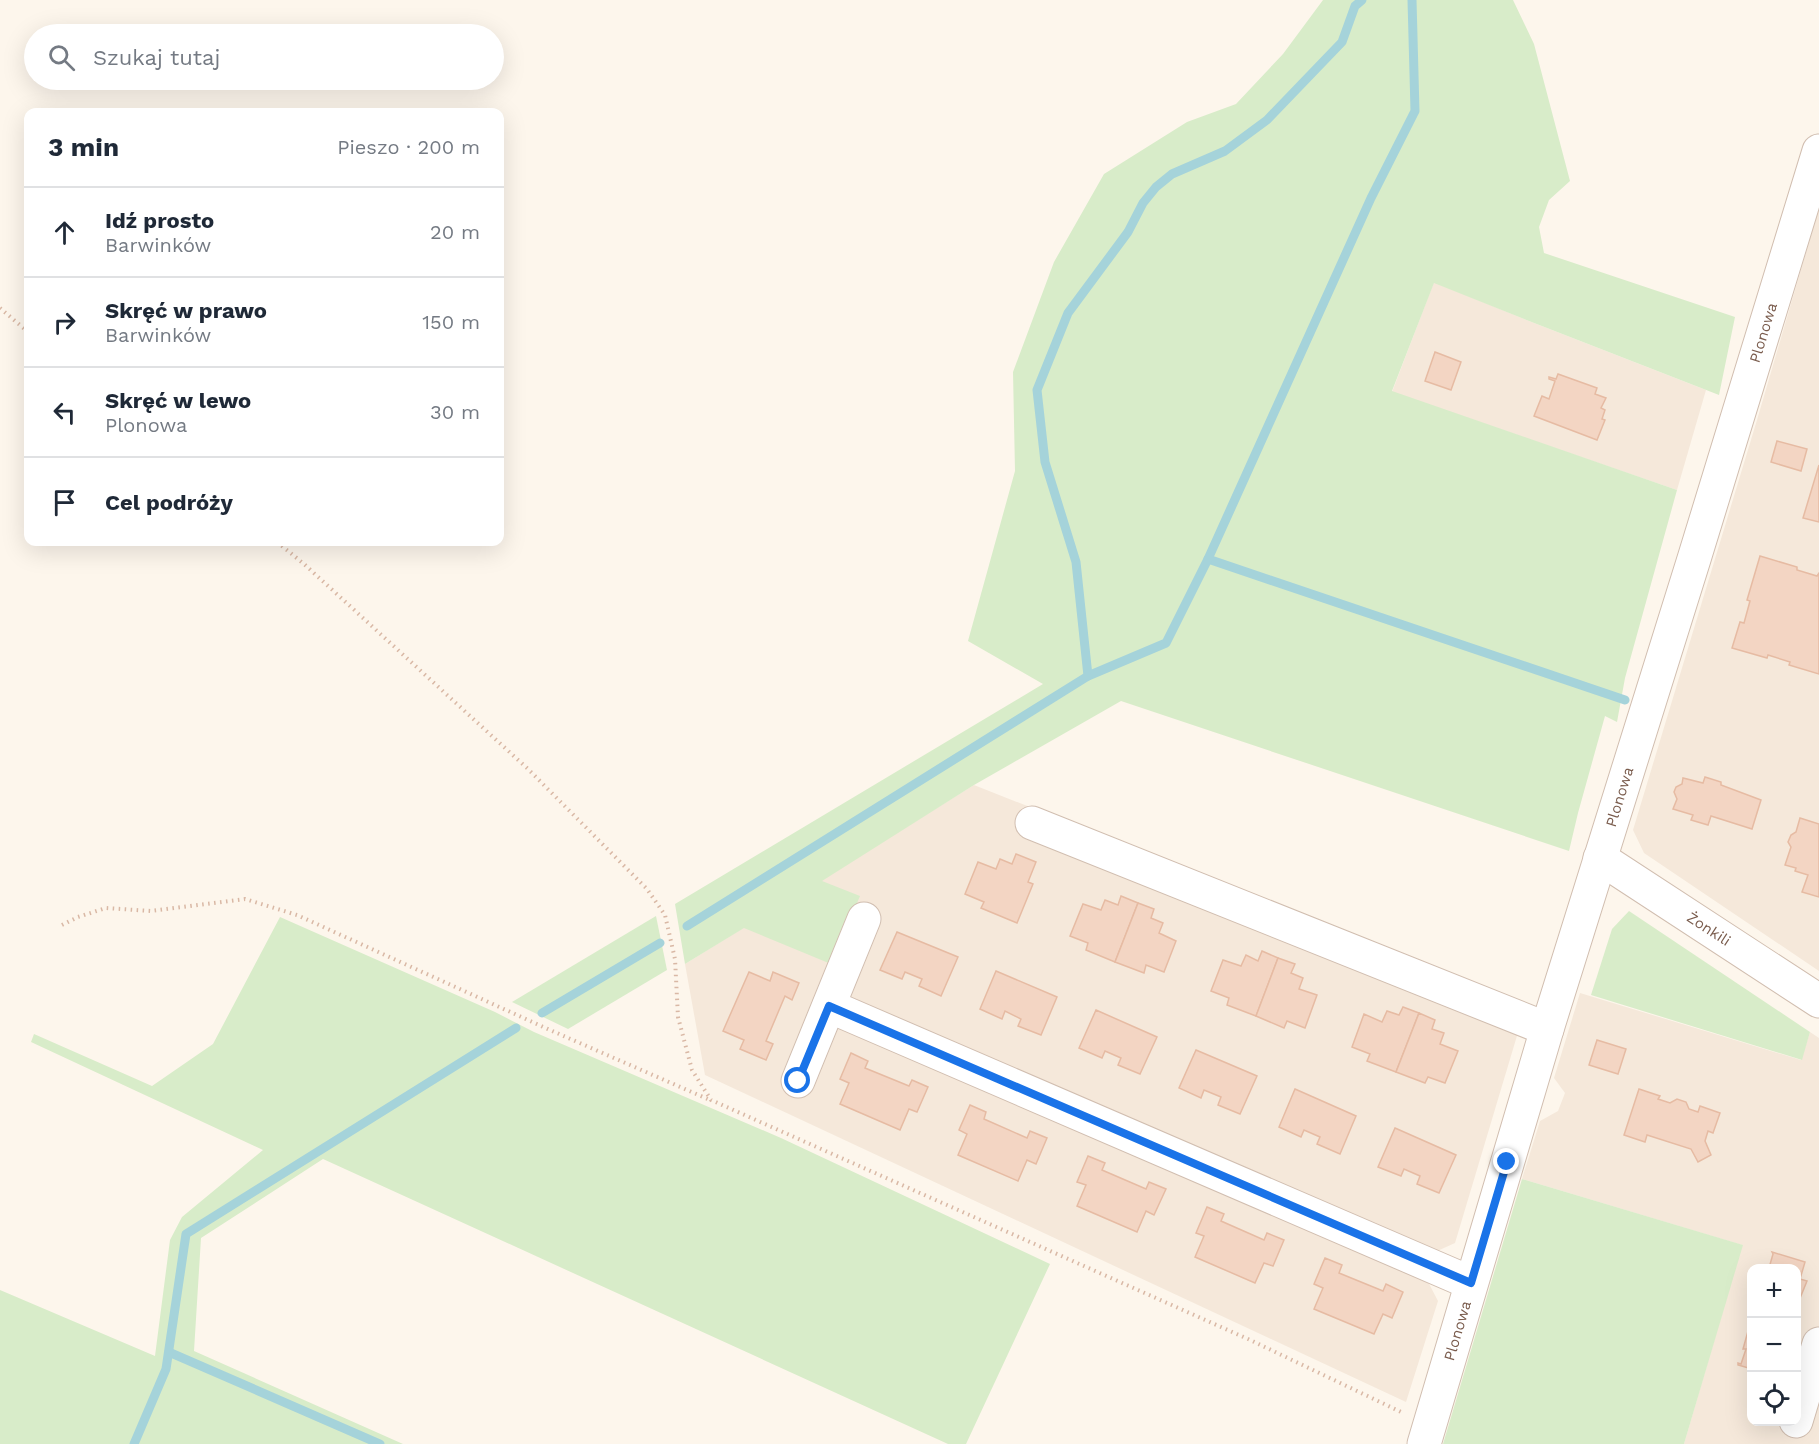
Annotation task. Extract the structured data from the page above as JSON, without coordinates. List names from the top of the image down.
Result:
{
  "streets": {
    "street": ["Plonowa", "Żonkili"]
  },
  "crossings": [
    ["Plonowa", "Żonkili"]
  ],
  "page": {
    "search": "Szukaj tutaj",
    "heading": ["3 min", "Pieszo · 200 m"],
    "list": [
      ["Idź prosto", "Barwinków", "20 m"],
      ["Skręć w prawo", "Barwinków", "150 m"],
      ["Skręć w lewo", "Plonowa", "30 m"],
      "Cel podróży"
    ],
    "map_buttons": ["+", "−"]
  }
}
